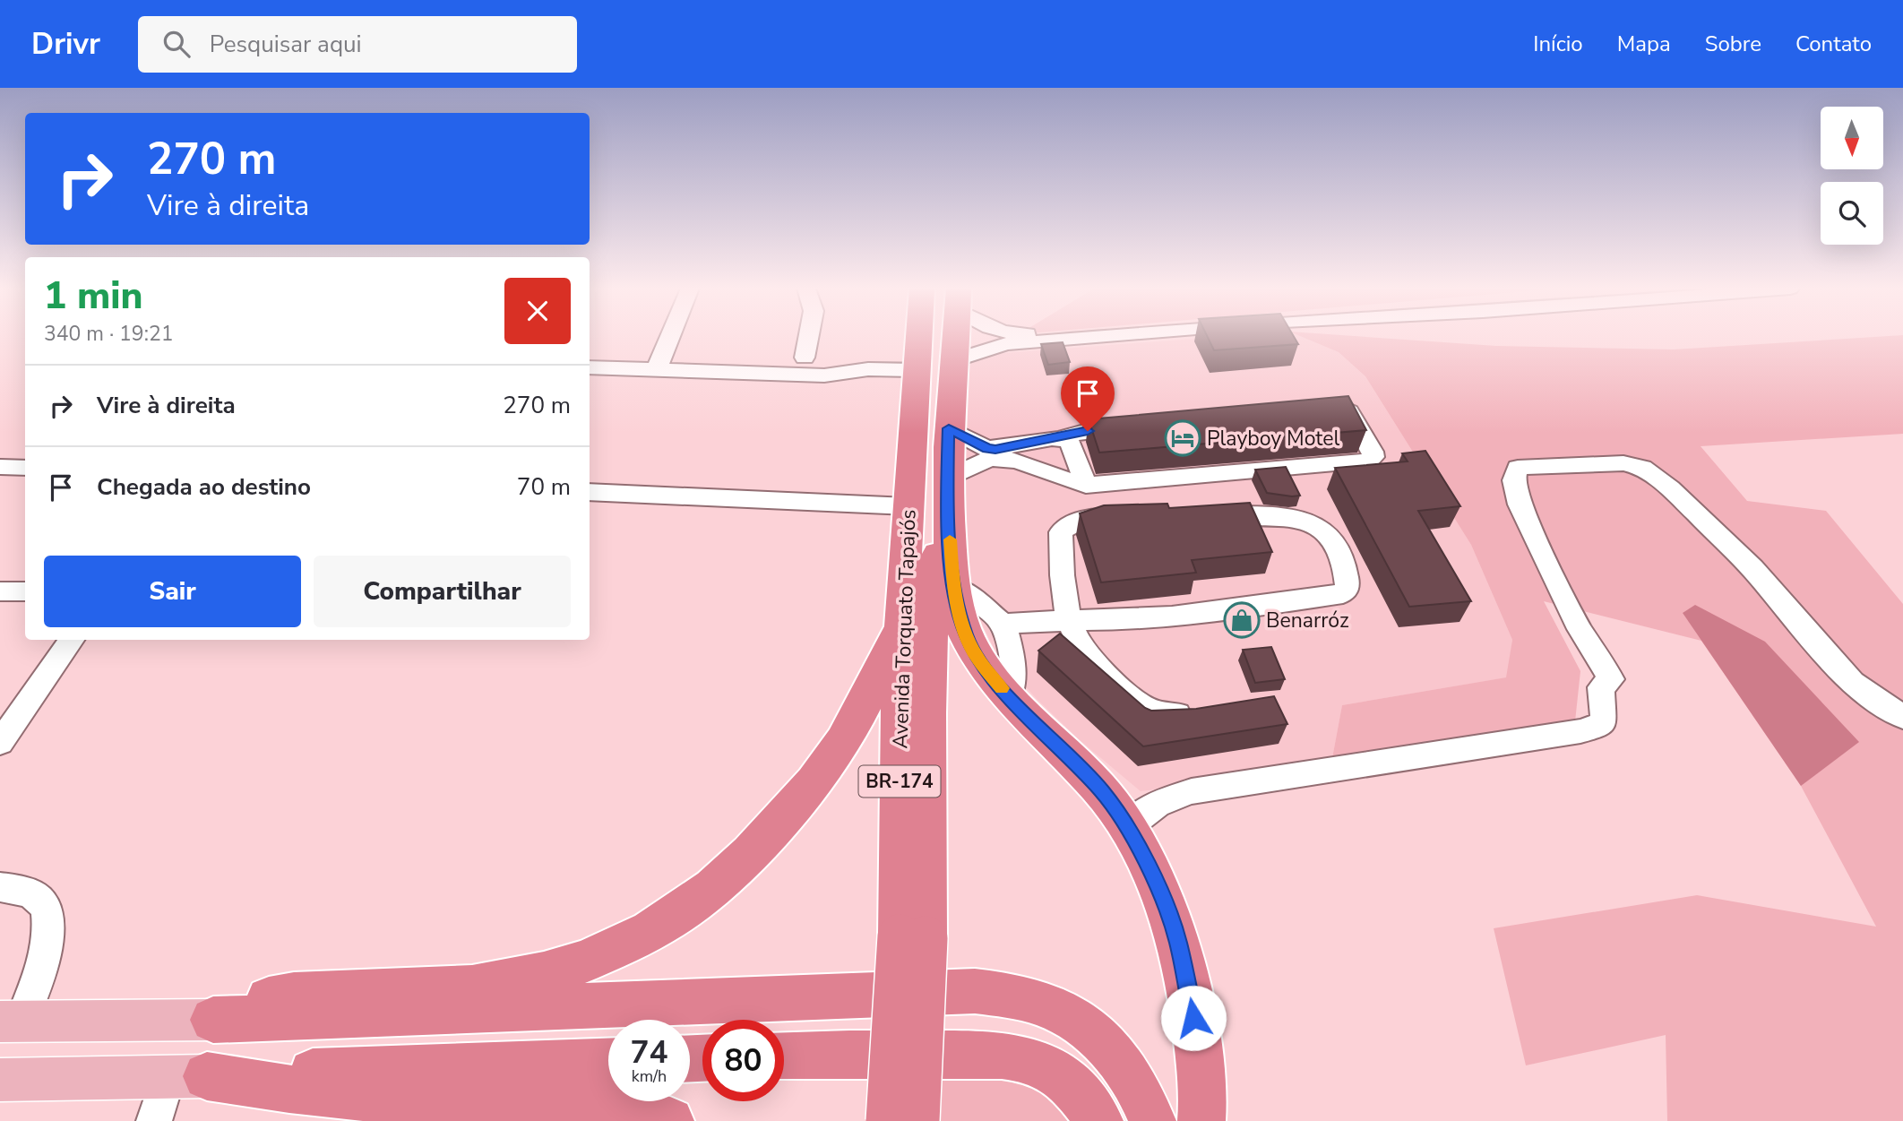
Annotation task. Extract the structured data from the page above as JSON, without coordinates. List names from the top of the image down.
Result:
{
  "streets": {
    "highway": ["Avenida Torquato Tapajós", "BR-174"]
  },
  "places": {
    "hotel": ["Playboy Motel"],
    "shop": ["Benarróz"]
  },
  "north": "bottom",
  "page": {
    "header": "Drivr",
    "search": "Pesquisar aqui",
    "nav": [
      "Início",
      "Mapa",
      "Sobre",
      "Contato"
    ],
    "turn": ["270 m", "Vire à direita"],
    "heading": ["1 min", "340 m · 19:21"],
    "list": [
      {
        "name": "Vire à direita",
        "value": "270 m"
      },
      {
        "name": "Chegada ao destino",
        "value": "70 m"
      }
    ],
    "buttons": ["Sair", "Compartilhar"],
    "speed": "74 km/h",
    "limit": "80"
  }
}
